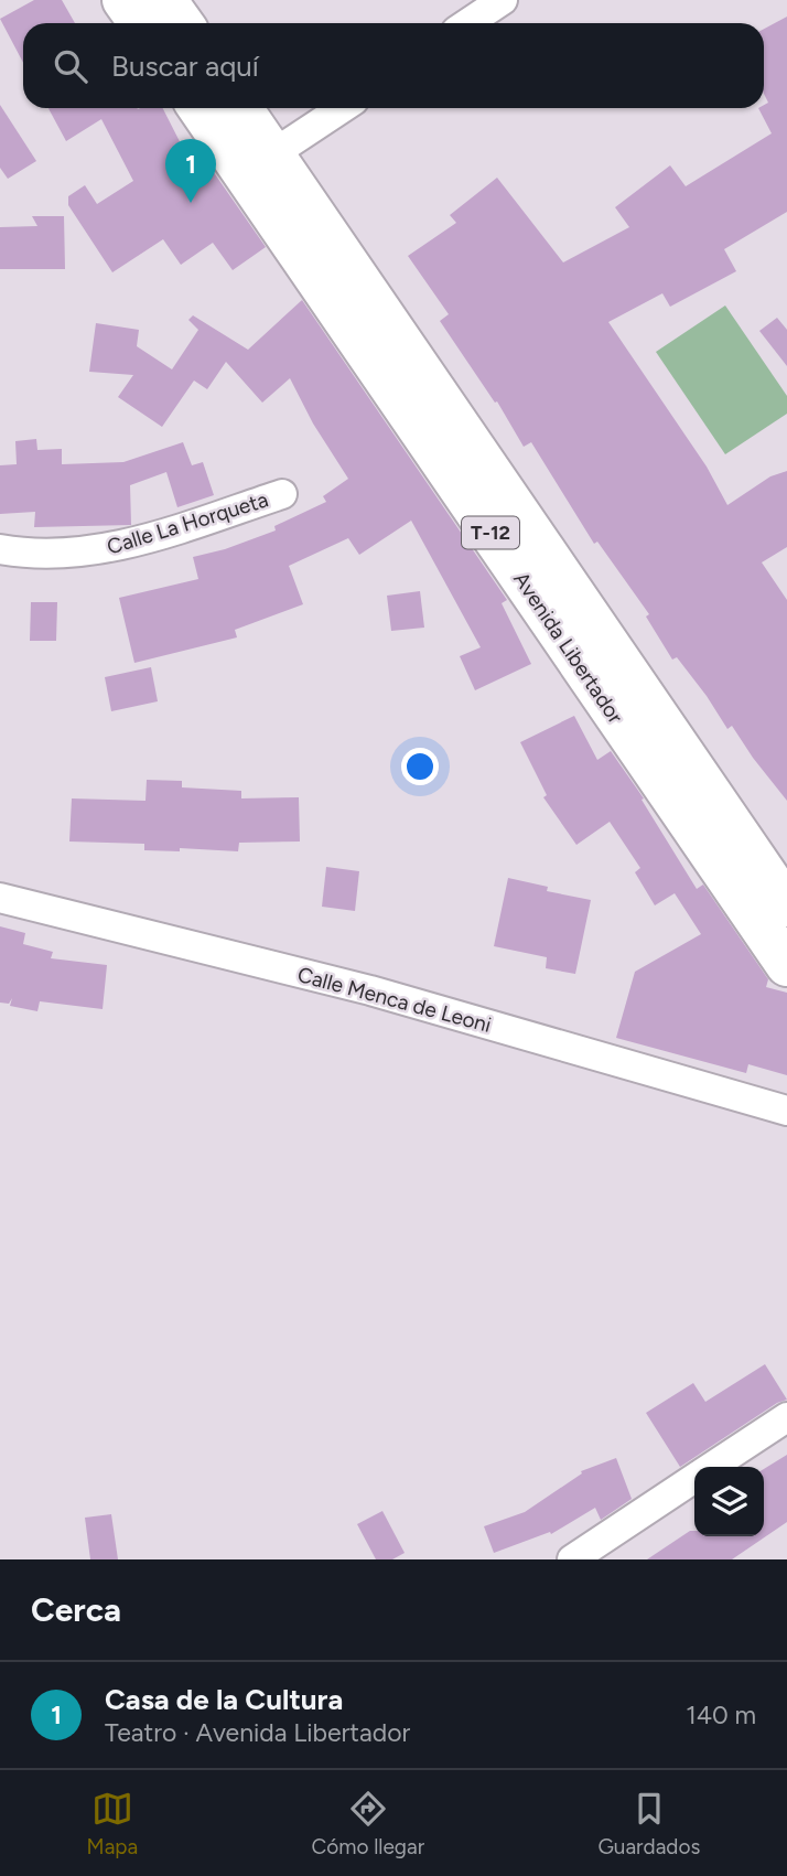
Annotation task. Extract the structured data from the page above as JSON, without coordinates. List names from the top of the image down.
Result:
{
  "streets": {
    "highway": ["T-12", "Avenida Libertador"],
    "street": ["Calle La Horqueta", "Calle Menca de Leoni"]
  },
  "page": {
    "search": "Buscar aquí",
    "pins": "1",
    "heading": "Cerca",
    "list": [
      {
        "mark": "1",
        "name": "Casa de la Cultura",
        "note": "Teatro · Avenida Libertador",
        "value": "140 m"
      }
    ],
    "nav": ["Mapa", "Cómo llegar", "Guardados"]
  }
}
